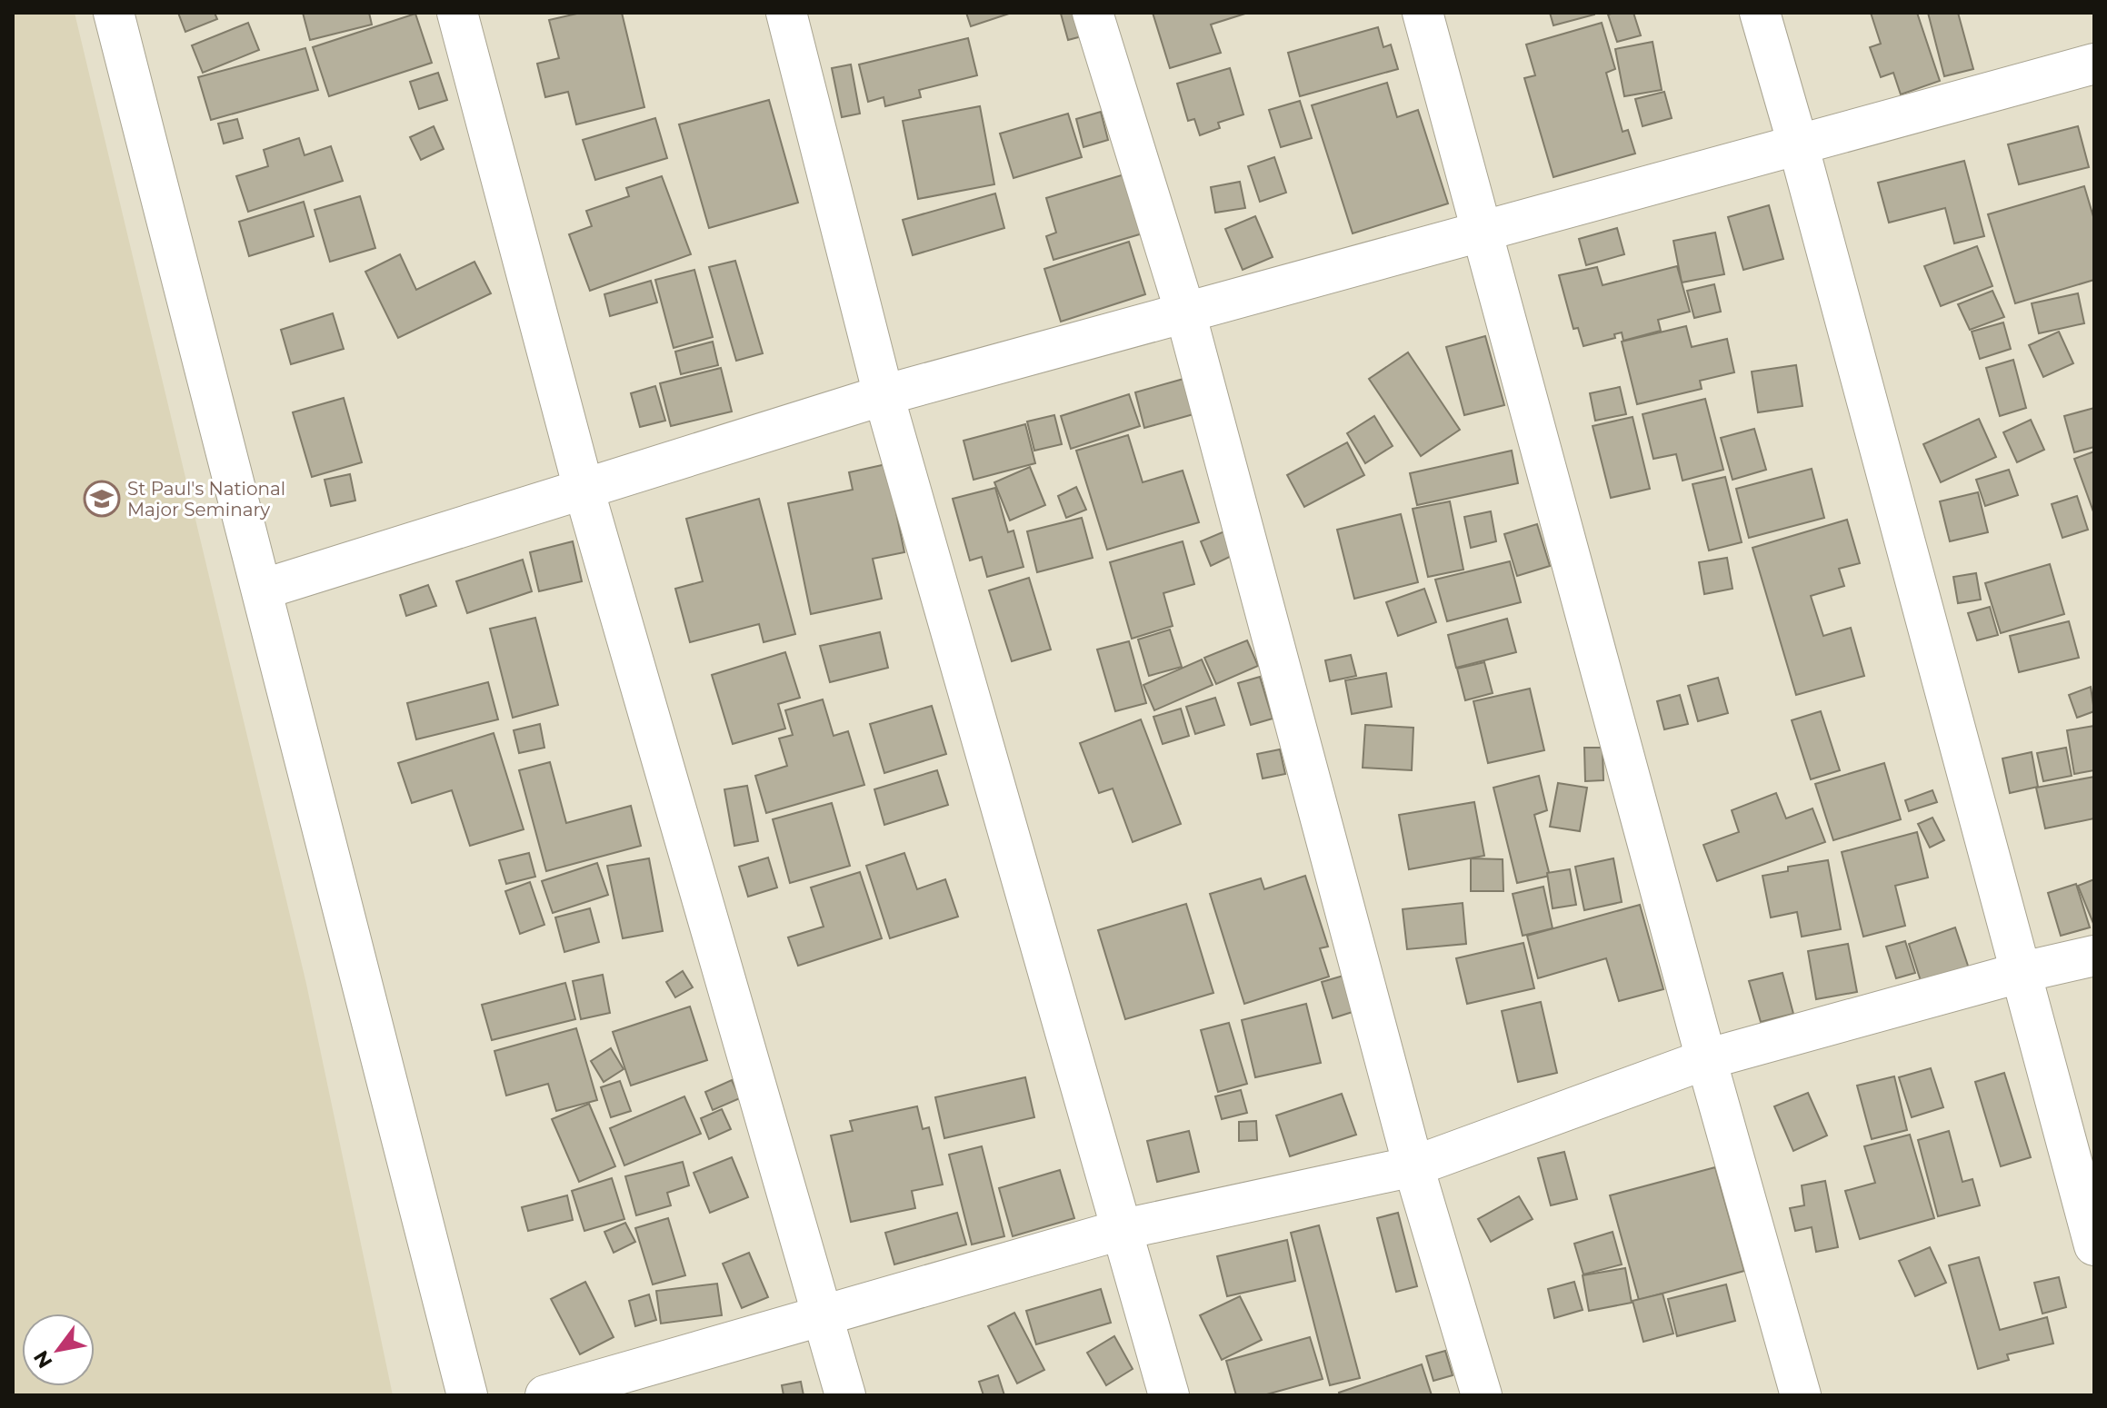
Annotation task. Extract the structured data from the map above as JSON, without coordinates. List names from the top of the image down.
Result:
{
  "places": {
    "school or university": ["St Paul's National Major Seminary"]
  },
  "north": "bottom left"
}
